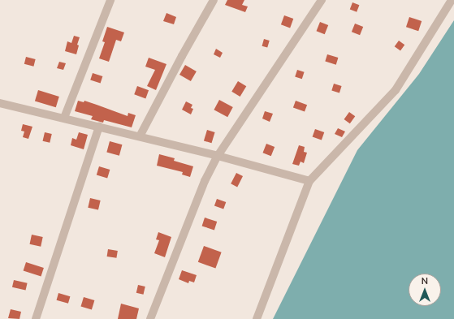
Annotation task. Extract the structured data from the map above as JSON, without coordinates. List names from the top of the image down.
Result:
{
  "north": "top"
}
